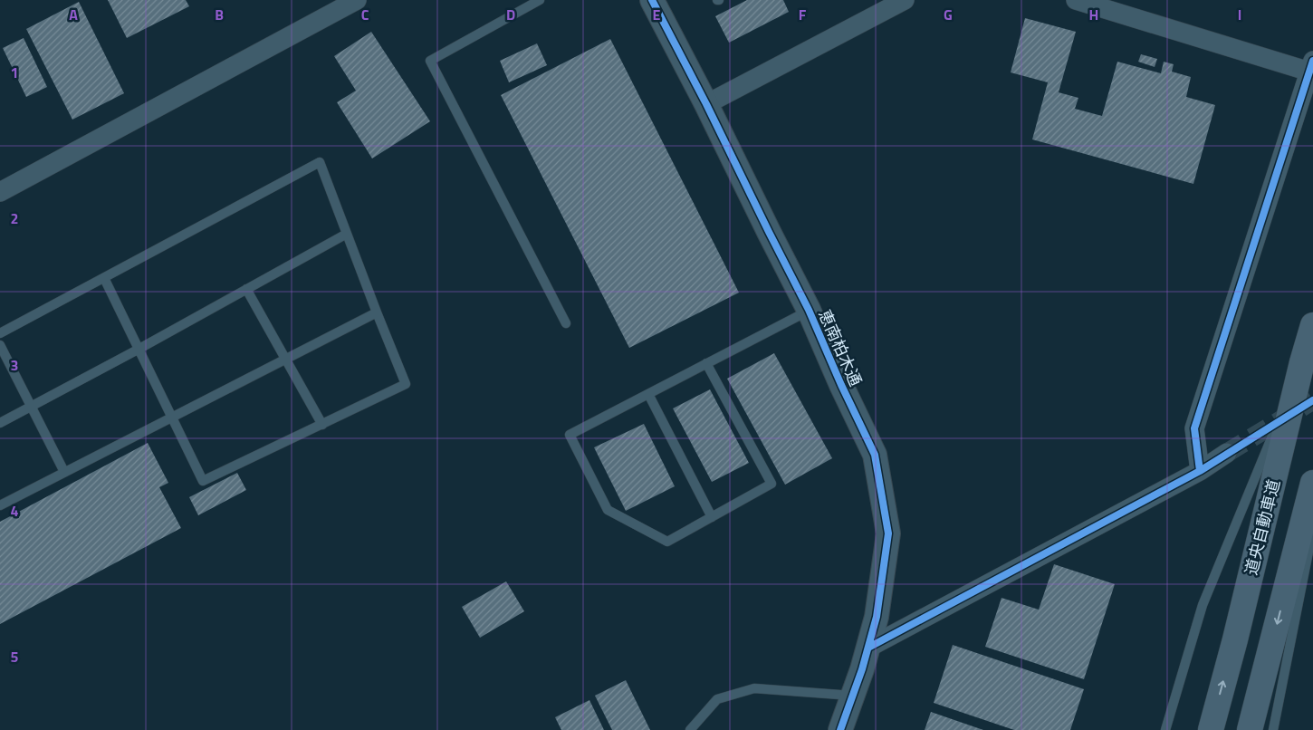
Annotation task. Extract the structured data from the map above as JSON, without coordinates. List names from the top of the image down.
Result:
{
  "streets": {
    "highway": ["道央自動車道"],
    "street": ["恵南柏木通"]
  },
  "grid": {
    "columns": [
      "A",
      "B",
      "C",
      "D",
      "E",
      "F",
      "G",
      "H",
      "I"
    ],
    "rows": [
      "1",
      "2",
      "3",
      "4",
      "5"
    ]
  }
}
